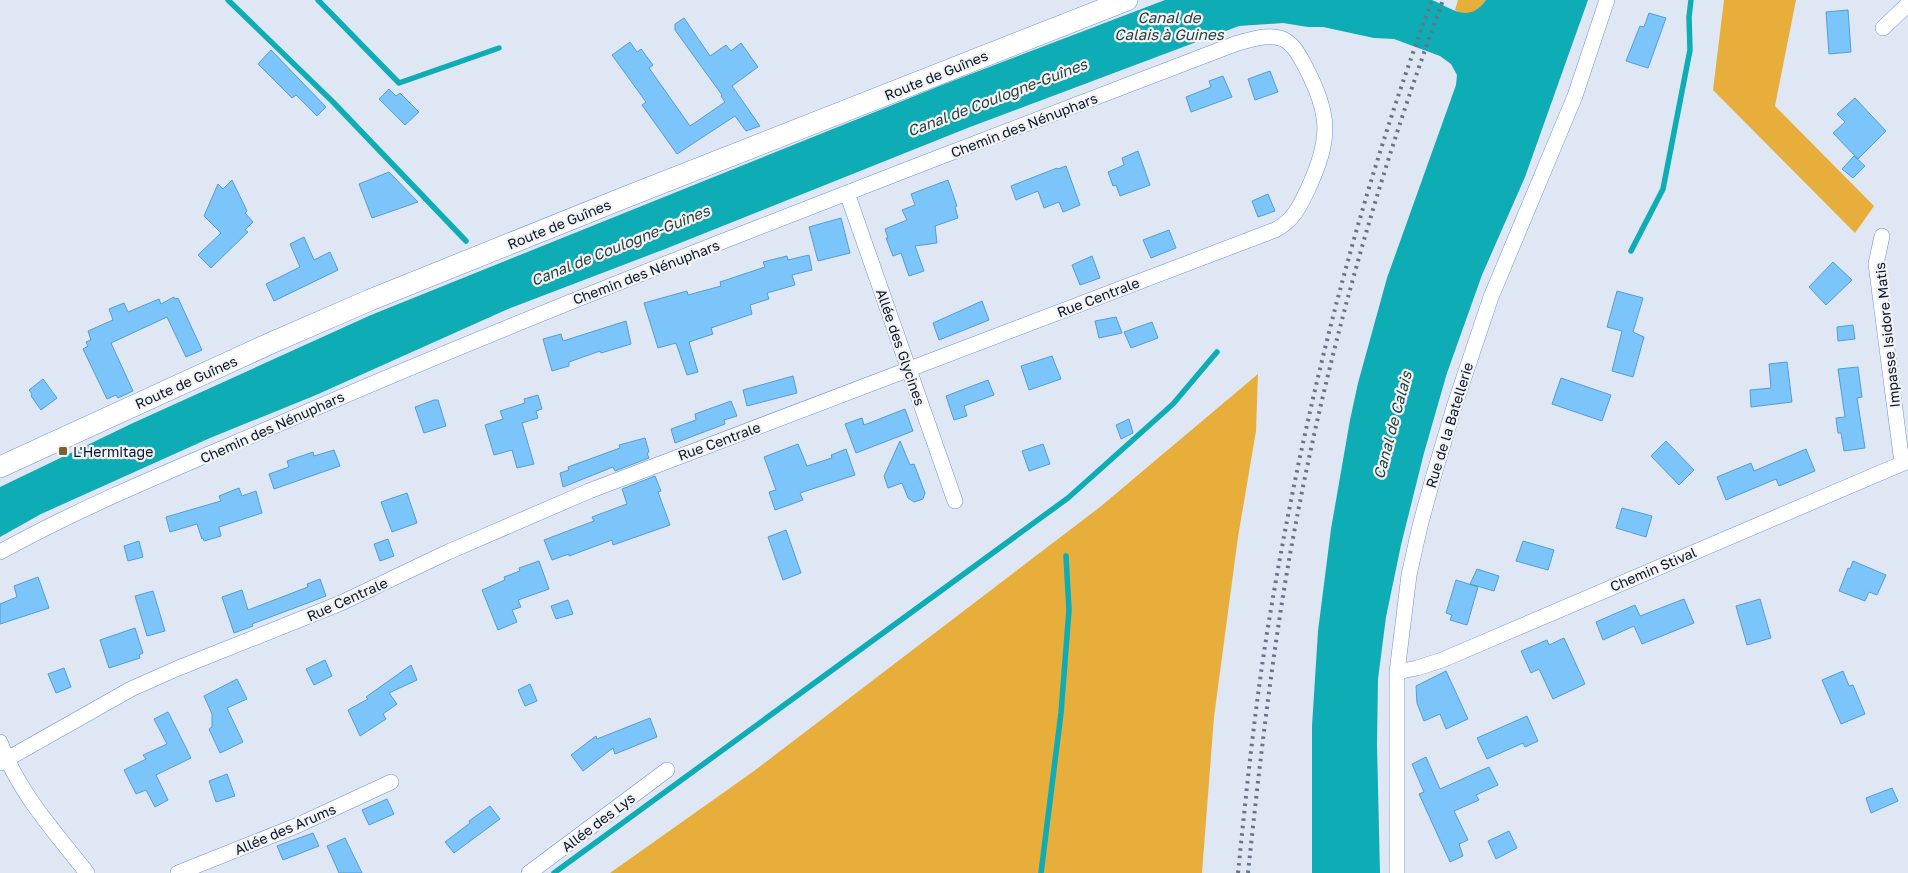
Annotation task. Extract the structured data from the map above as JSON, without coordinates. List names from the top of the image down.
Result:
{
  "streets": {
    "main road": ["Route de Guînes"],
    "street": [
      "Chemin des Nénuphars",
      "Rue Centrale",
      "Impasse Isidore Matis",
      "Allée des Glycines",
      "Rue de la Batellerie",
      "Chemin Stival",
      "Allée des Lys",
      "Allée des Arums"
    ]
  },
  "crossings": [
    ["Chemin des Nénuphars", "Rue Centrale"],
    ["Chemin des Nénuphars", "Allée des Glycines"],
    ["Rue Centrale", "Allée des Glycines"],
    ["Impasse Isidore Matis", "Chemin Stival"],
    ["Rue de la Batellerie", "Chemin Stival"]
  ],
  "water": ["Canal de Calais à Guines", "Canal de Coulogne-Guînes", "Canal de Calais"],
  "places": {
    "transit": ["L'Hermitage"]
  }
}
